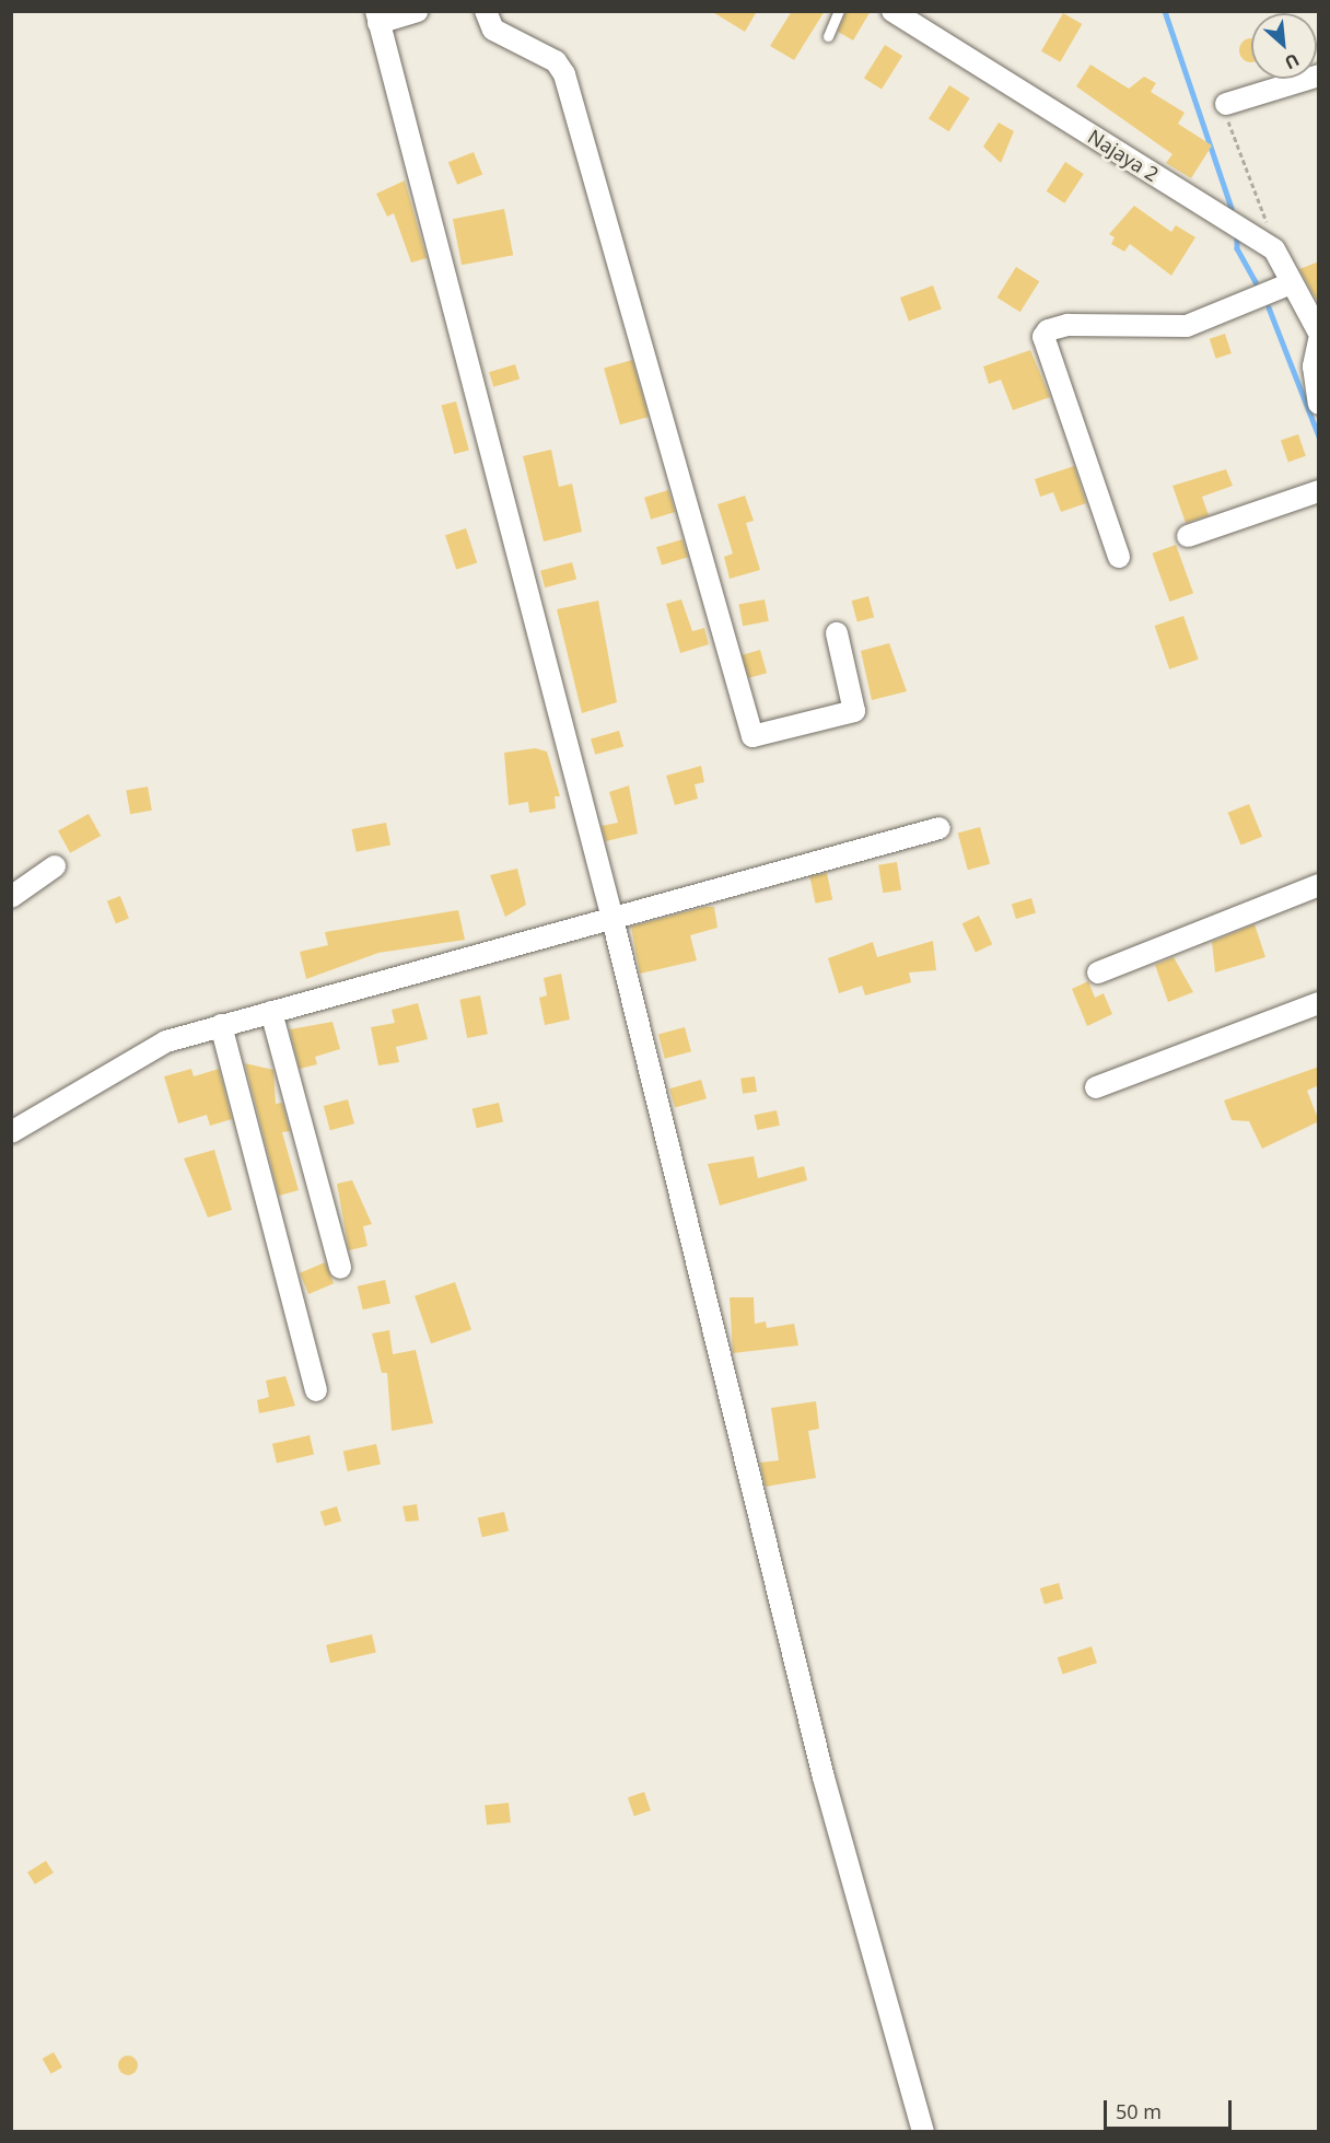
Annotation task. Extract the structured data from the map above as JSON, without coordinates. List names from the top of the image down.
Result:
{
  "streets": {
    "street": ["Najaya 2"]
  },
  "scale_bar": "50 m",
  "north": "bottom right"
}
